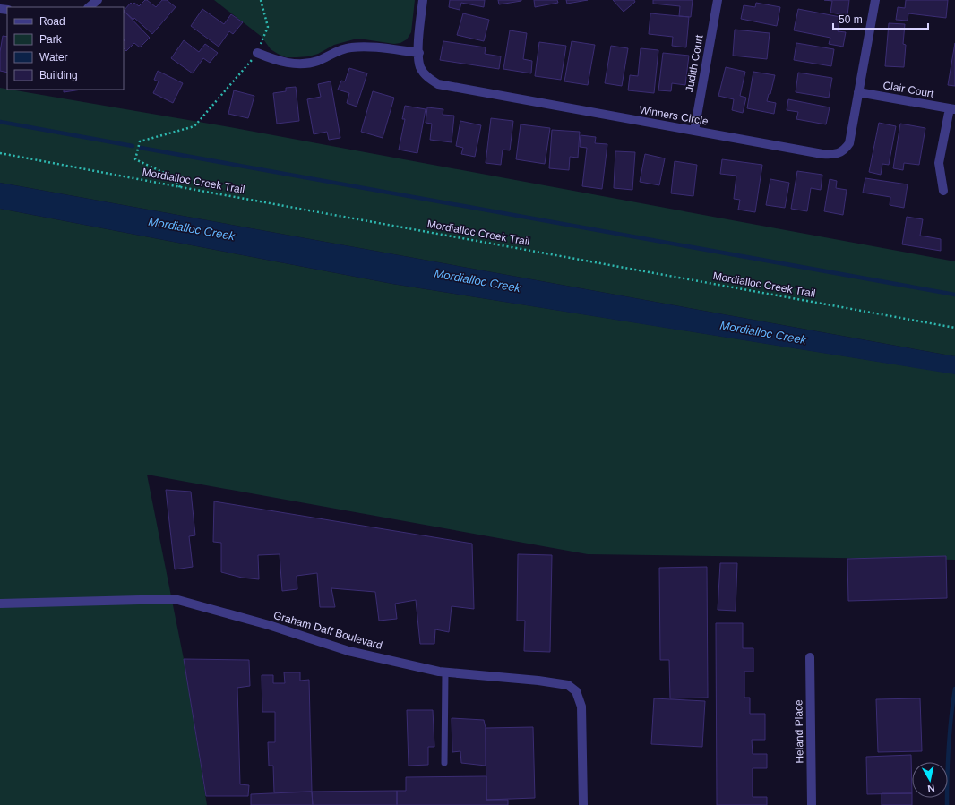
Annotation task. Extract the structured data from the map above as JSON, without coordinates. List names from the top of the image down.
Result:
{
  "streets": {
    "street": [
      "Judith Court",
      "Clair Court",
      "Winners Circle",
      "Graham Daff Boulevard",
      "Heland Place"
    ],
    "path": ["Mordialloc Creek Trail"]
  },
  "crossings": [
    ["Judith Court", "Winners Circle"],
    ["Clair Court", "Winners Circle"]
  ],
  "water": ["Mordialloc Creek"],
  "legend": [
    "Road",
    "Park",
    "Water",
    "Building"
  ],
  "scale_bar": "50 m",
  "north": "bottom"
}
